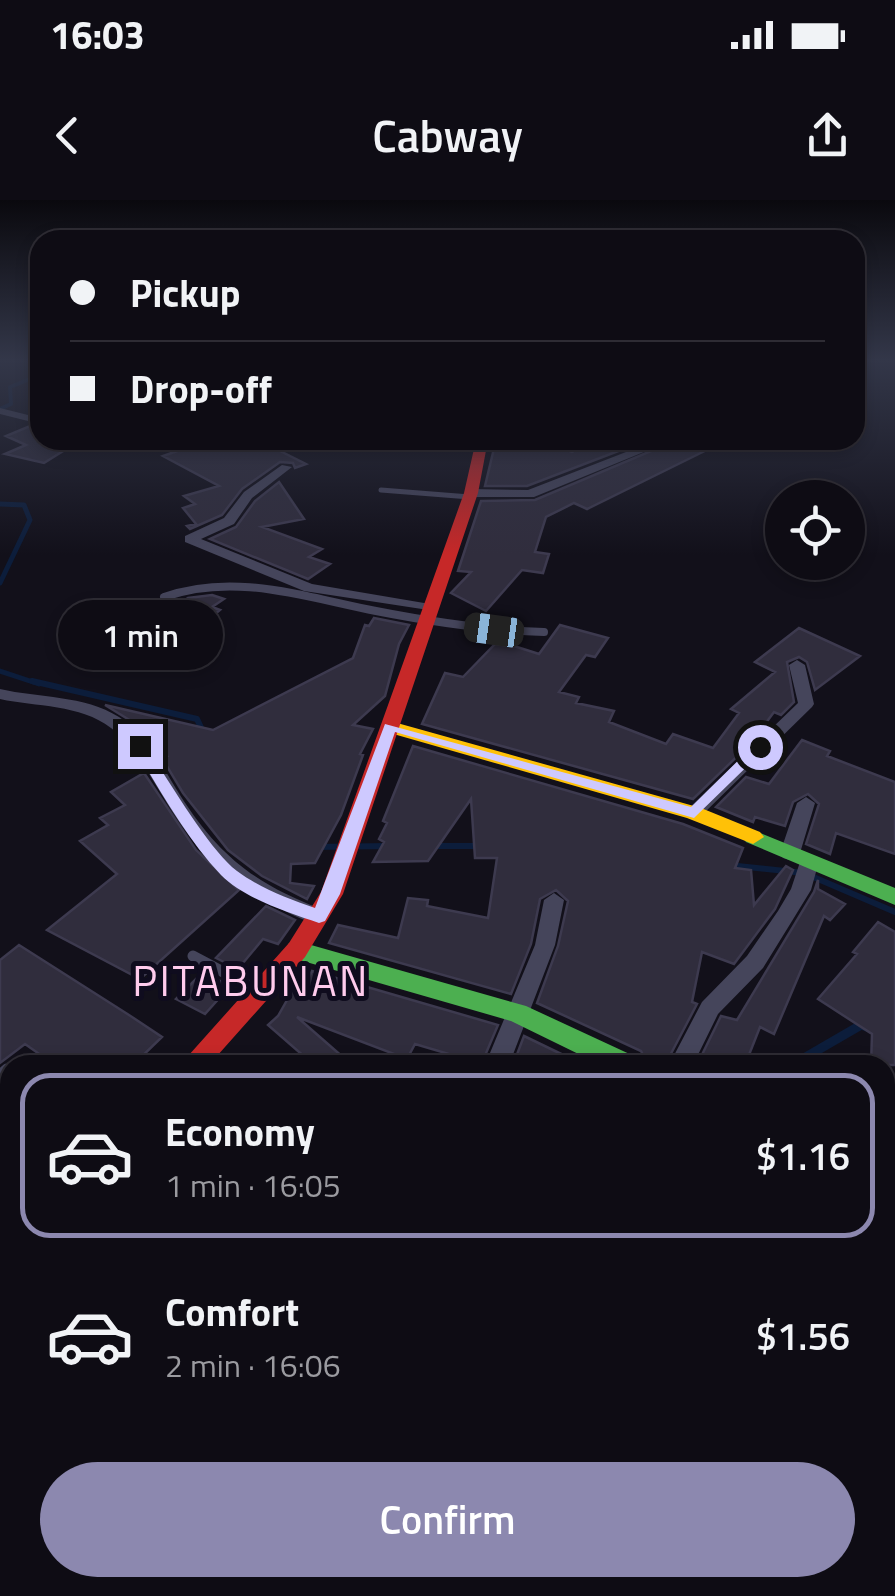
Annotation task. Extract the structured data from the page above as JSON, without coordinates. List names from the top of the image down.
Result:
{
  "districts": ["PITABUNAN"],
  "page": {
    "status": "16:03",
    "header": "Cabway",
    "banner": ["Pickup", "Drop-off"],
    "bubble": "1 min",
    "list": [
      {
        "name": "Economy",
        "note": "1 min · 16:05",
        "value": "$1.16"
      },
      {
        "name": "Comfort",
        "note": "2 min · 16:06",
        "value": "$1.56"
      }
    ],
    "buttons": "Confirm"
  }
}
